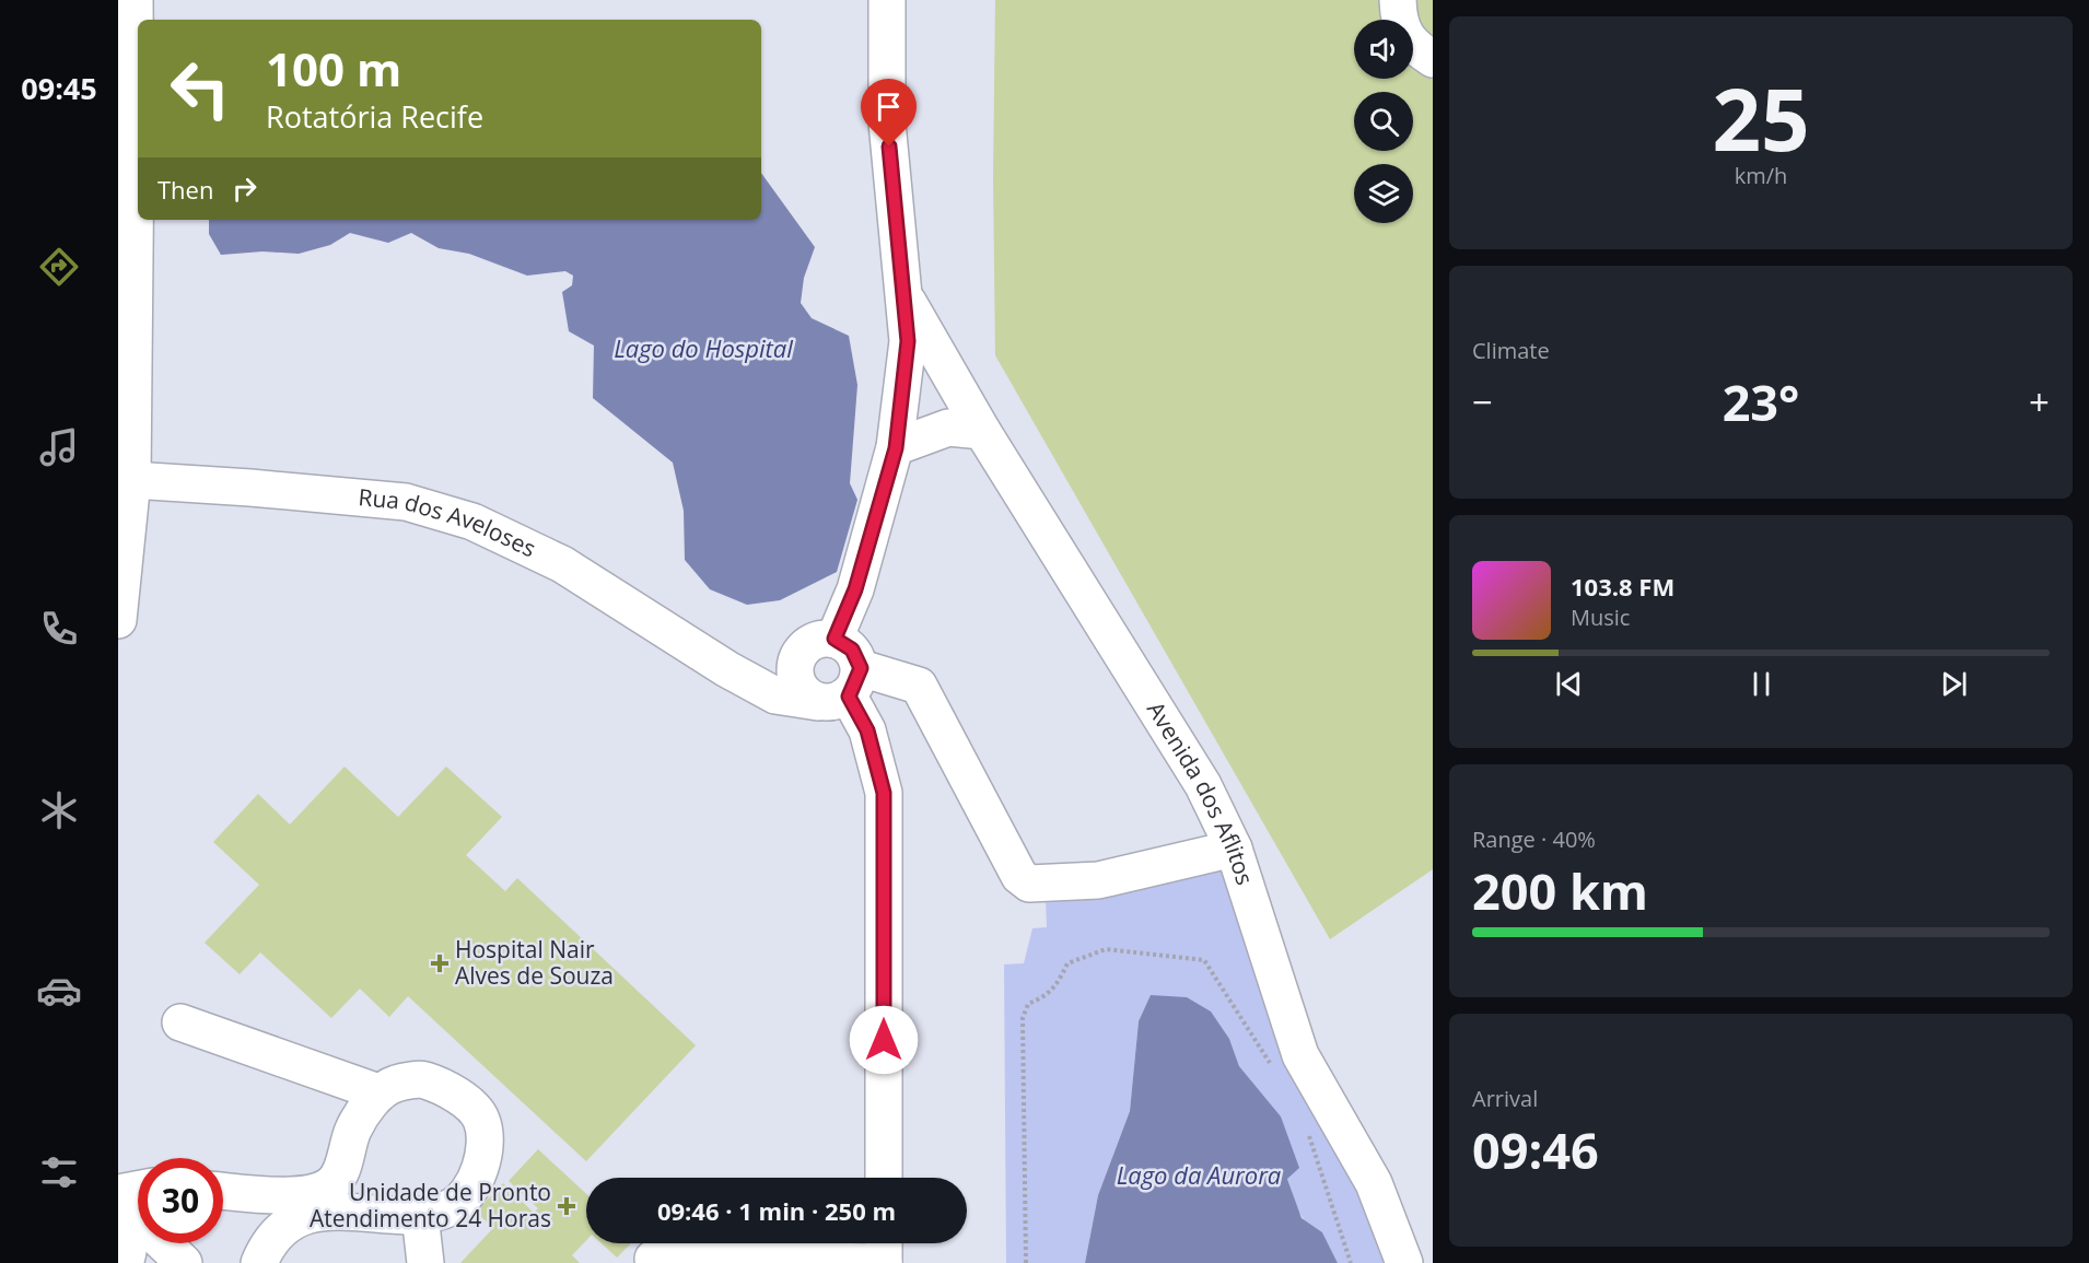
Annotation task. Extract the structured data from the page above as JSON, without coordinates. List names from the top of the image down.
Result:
{
  "streets": {
    "street": ["Rua dos Aveloses", "Avenida dos Aflitos"]
  },
  "crossings": [
    ["Rua dos Aveloses", "Avenida dos Aflitos"]
  ],
  "water": ["Lago do Hospital", "Lago da Aurora"],
  "places": {
    "health": ["Hospital Nair Alves de Souza", "Unidade de Pronto Atendimento 24 Horas"]
  },
  "page": {
    "tabs": "09:45",
    "tile": [
      ["25", "km/h"],
      "Climate",
      ["Range · 40%", "200 km"],
      ["Arrival", "09:46"]
    ],
    "turn": ["100 m", "Rotatória Recife"],
    "then": "Then",
    "heat": ["−", "23°", "+"],
    "song": ["103.8 FM", "Music"],
    "limit": "30",
    "trip": "09:46 · 1 min · 250 m"
  }
}
